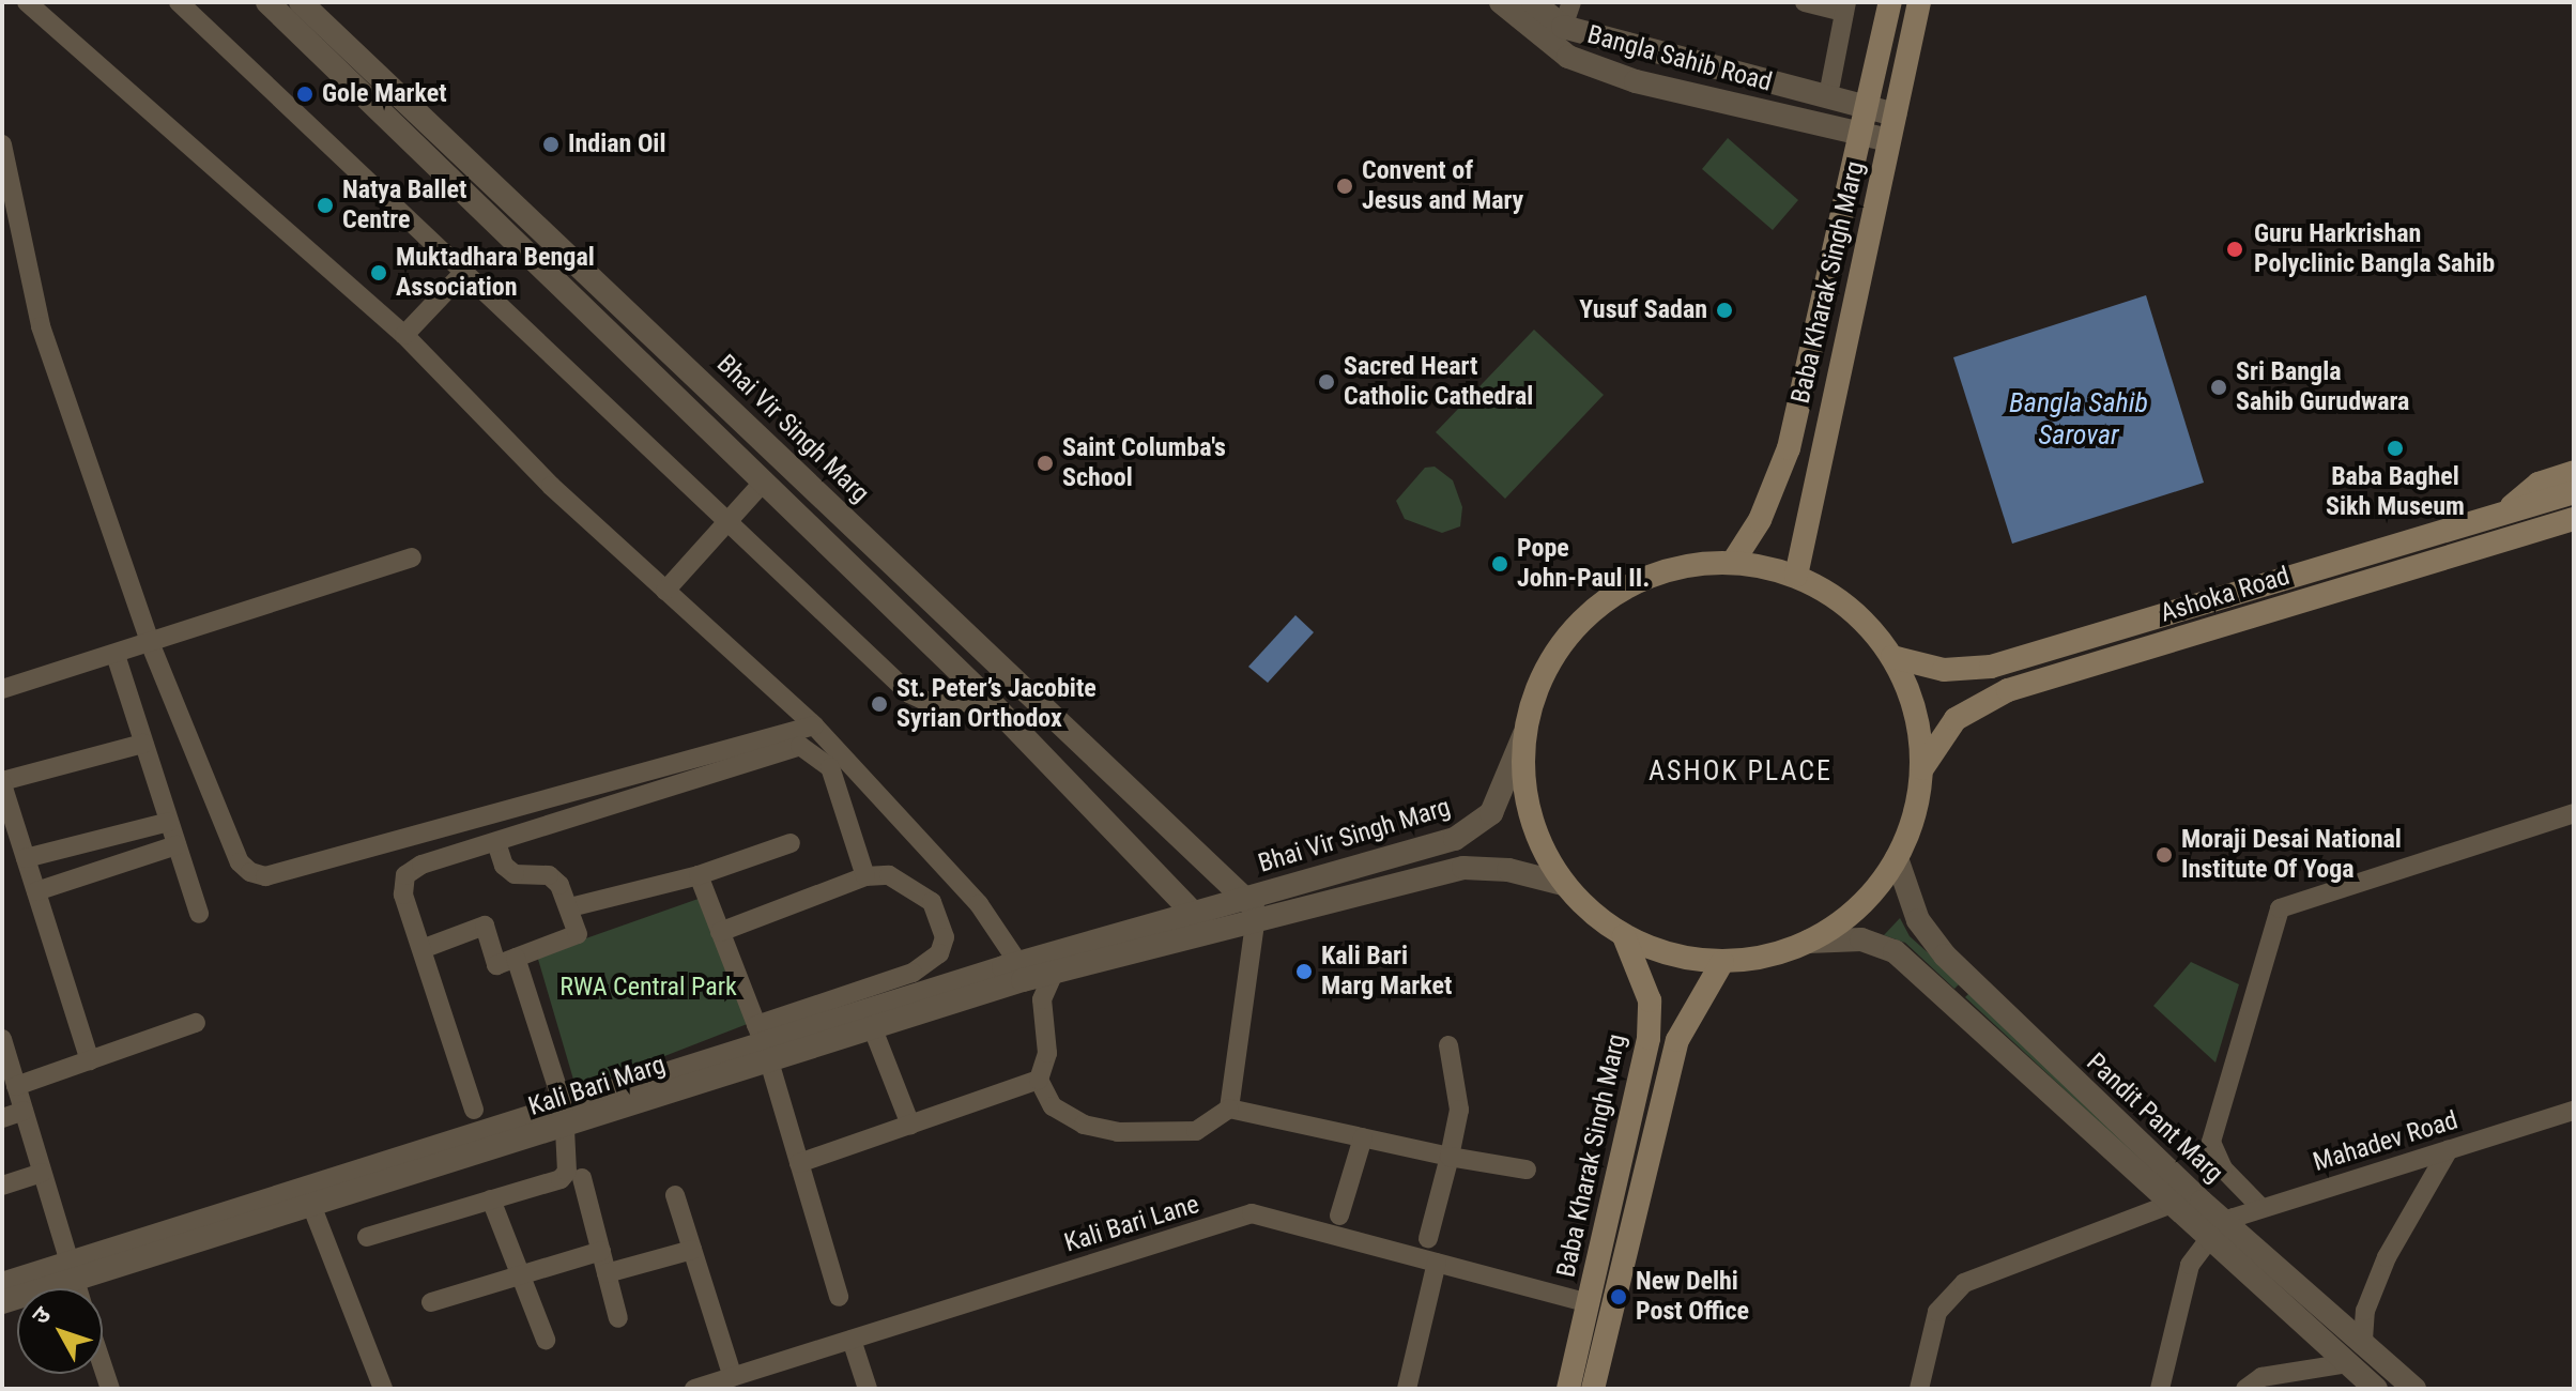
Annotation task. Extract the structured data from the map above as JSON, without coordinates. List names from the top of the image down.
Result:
{
  "streets": {
    "main road": ["Baba Kharak Singh Marg", "Ashoka Road"],
    "street": [
      "Bangla Sahib Road",
      "Bhai Vir Singh Marg",
      "Kali Bari Marg",
      "Pandit Pant Marg",
      "Mahadev Road",
      "Kali Bari Lane"
    ]
  },
  "crossings": [
    ["Bangla Sahib Road", "Baba Kharak Singh Marg"],
    ["Baba Kharak Singh Marg", "Kali Bari Lane"],
    ["Bhai Vir Singh Marg", "Kali Bari Marg"],
    ["Pandit Pant Marg", "Mahadev Road"]
  ],
  "districts": ["ASHOK PLACE"],
  "water": ["Bangla Sahib Sarovar"],
  "parks": ["RWA Central Park"],
  "places": [
    "Gole Market",
    "Indian Oil",
    "Convent of Jesus and Mary",
    "Natya Ballet Centre",
    "Guru Harkrishan Polyclinic Bangla Sahib",
    "Muktadhara Bengal Association",
    "Yusuf Sadan",
    "Sacred Heart Catholic Cathedral",
    "Sri Bangla Sahib Gurudwara",
    "Baba Baghel Sikh Museum",
    "Saint Columba's School",
    "Pope John-Paul II.",
    "St. Peter’s Jacobite Syrian Orthodox",
    "Moraji Desai National Institute Of Yoga",
    "Kali Bari Marg Market",
    "New Delhi Post Office"
  ],
  "north": "top left"
}
